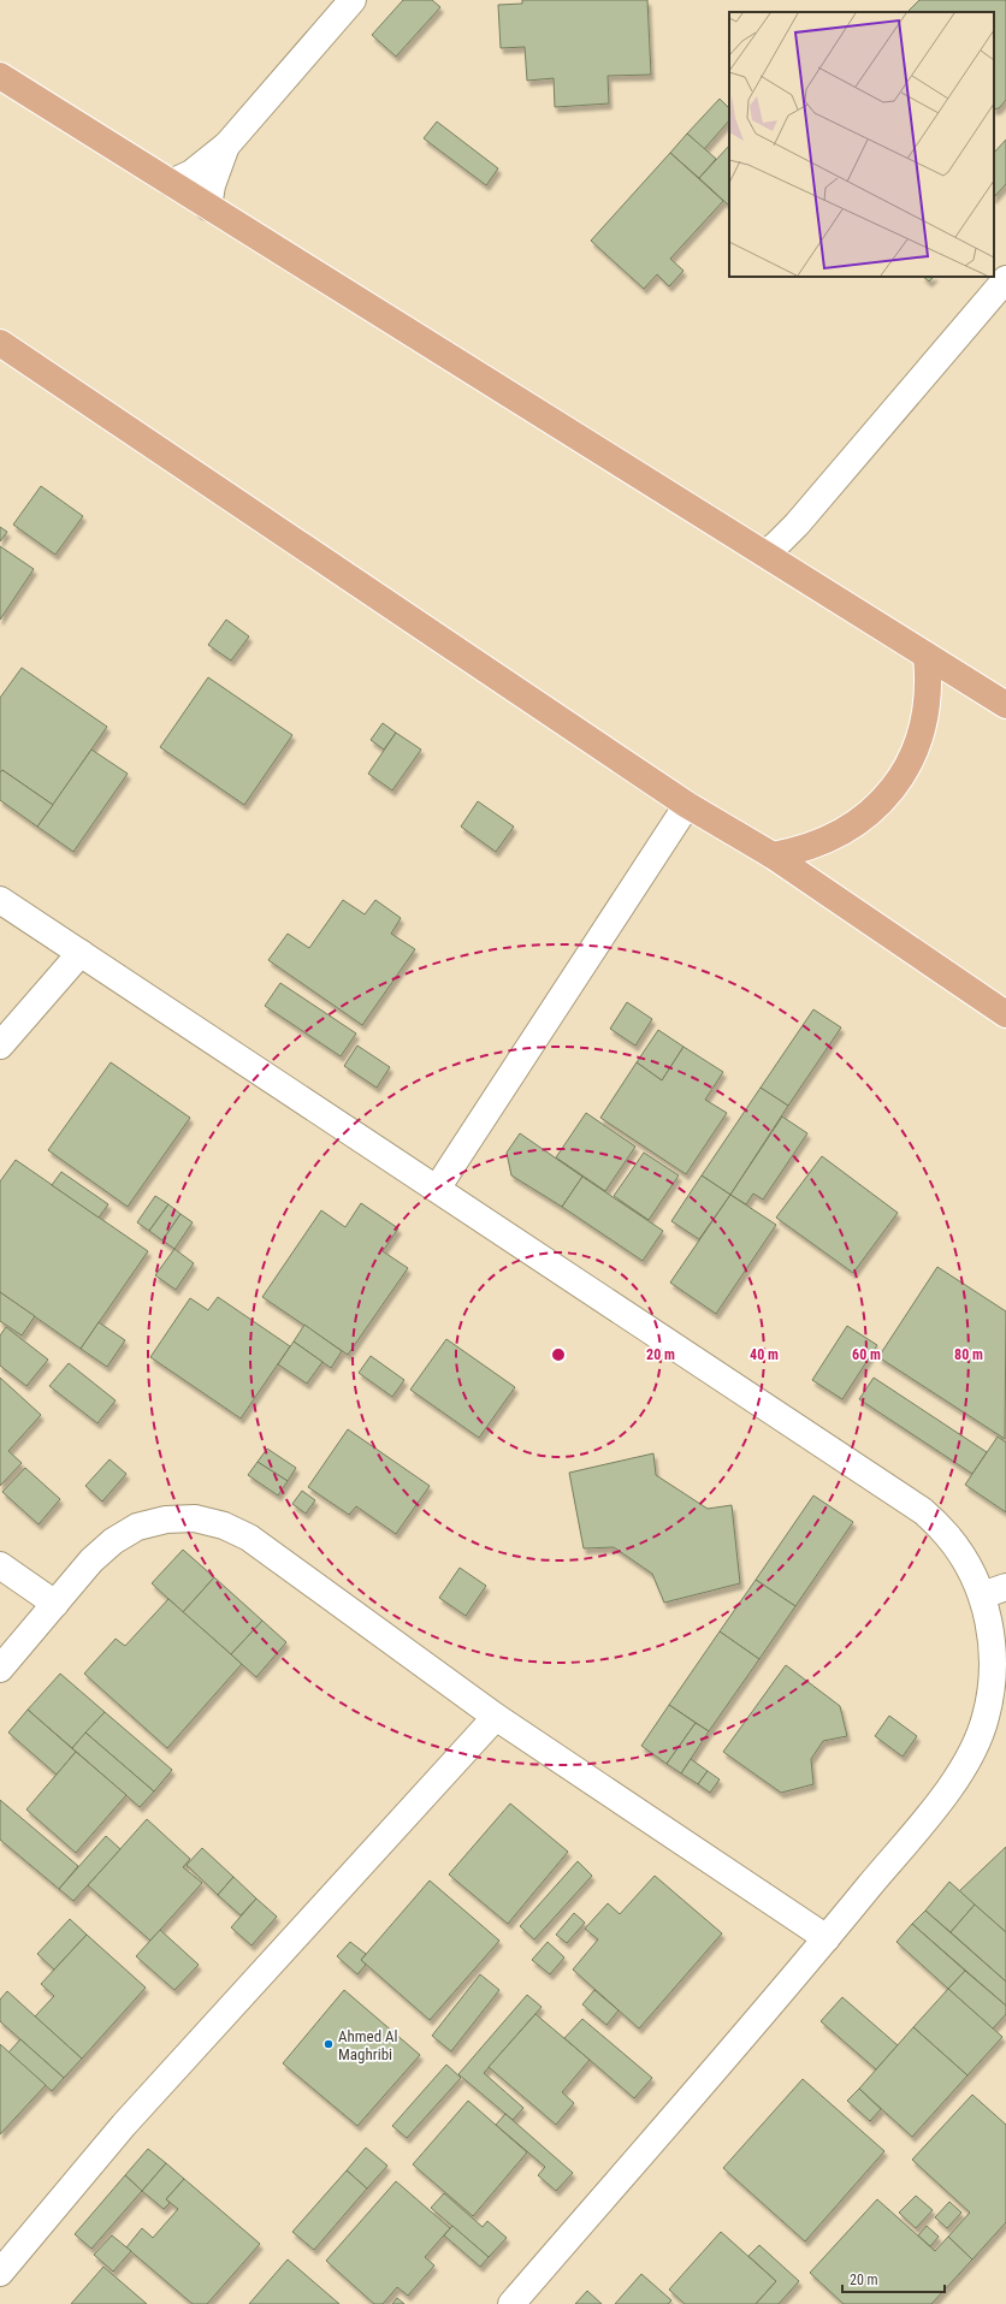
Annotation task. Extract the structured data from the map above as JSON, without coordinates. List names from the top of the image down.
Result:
{
  "places": ["Ahmed Al Maghribi"],
  "scale_bar": "20 m",
  "rings": [
    "20 m",
    "40 m",
    "60 m",
    "80 m"
  ]
}
